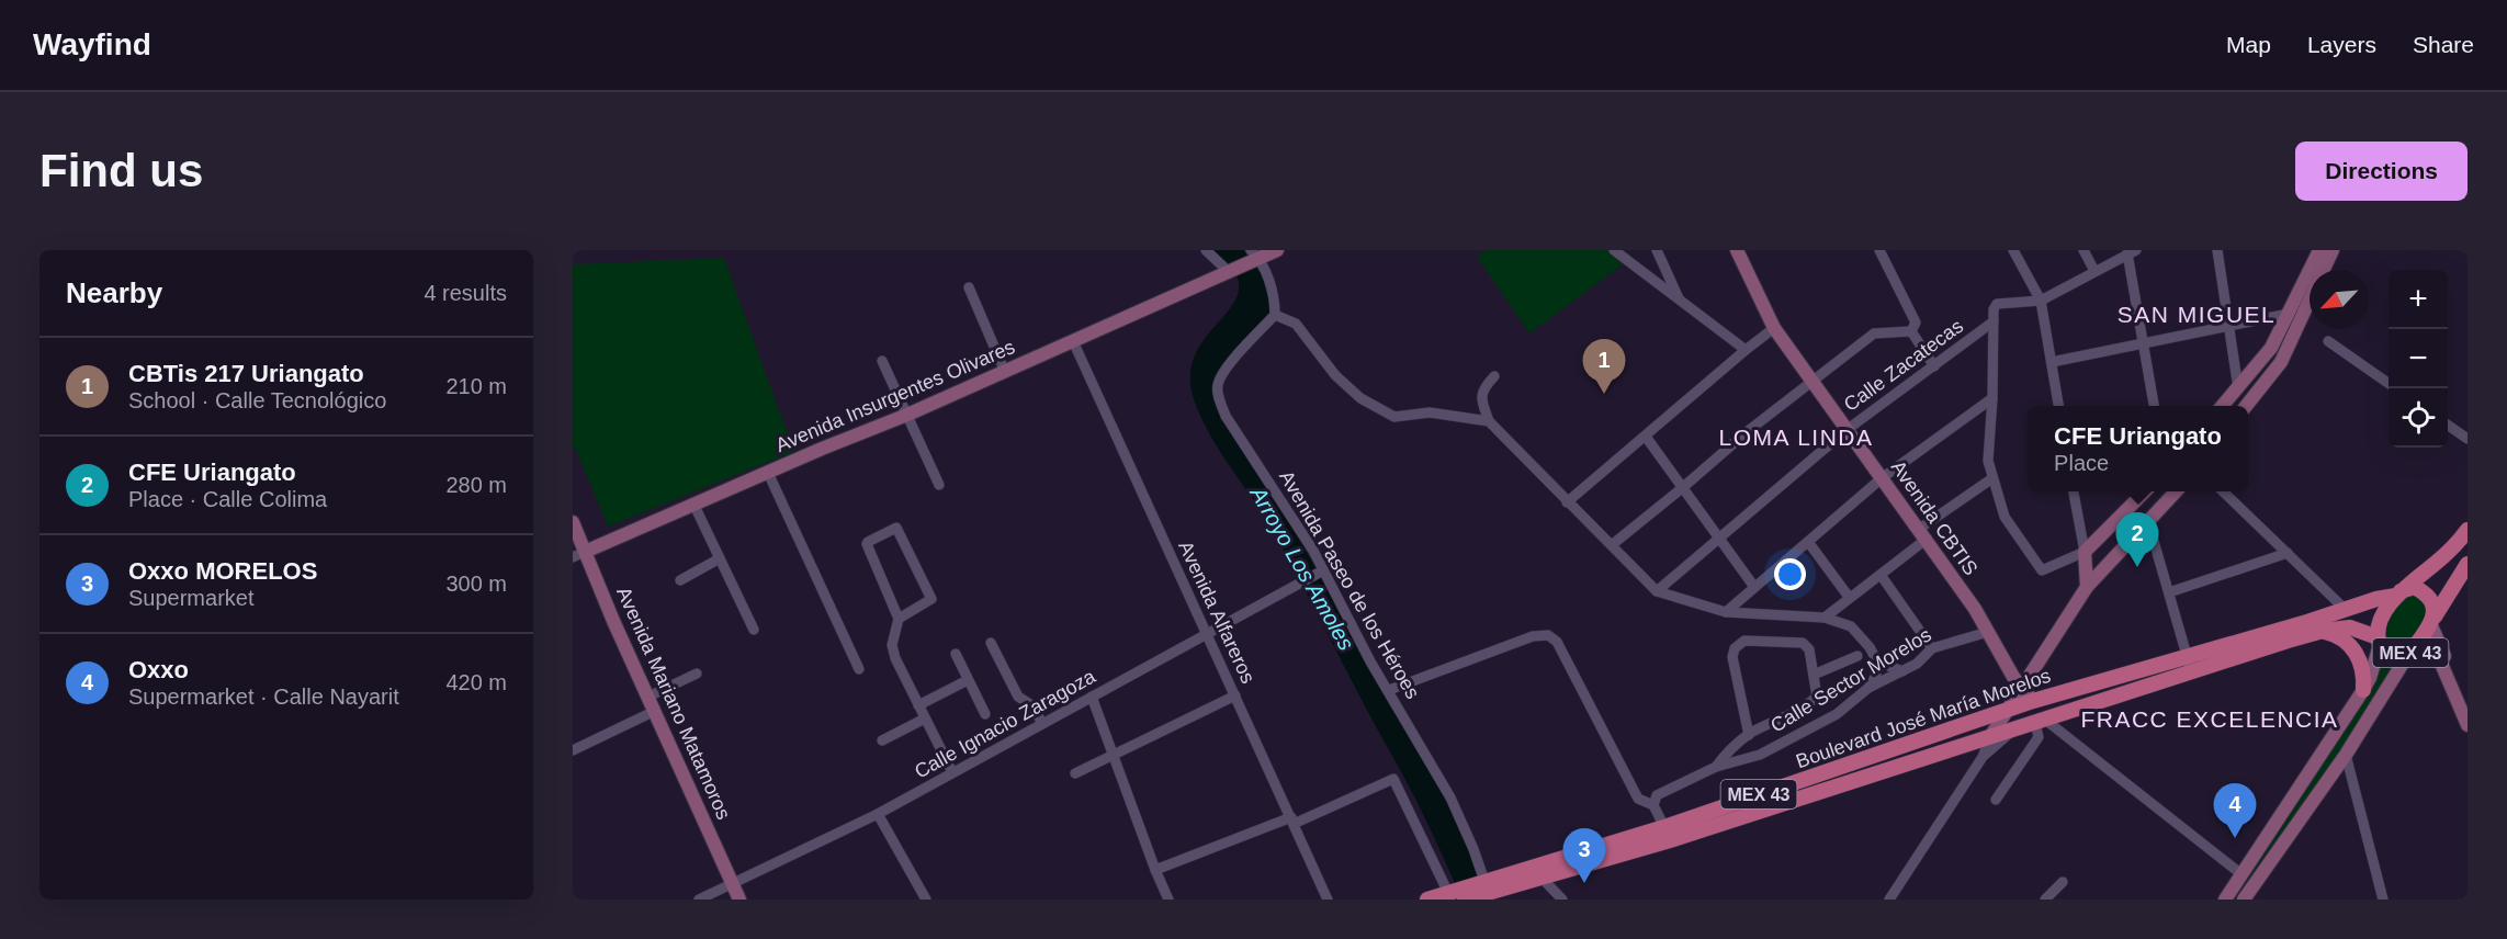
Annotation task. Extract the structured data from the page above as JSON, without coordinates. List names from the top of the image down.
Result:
{
  "streets": {
    "main road": ["MEX 43", "Boulevard José María Morelos"],
    "street": [
      "Calle Zacatecas",
      "Avenida Insurgentes Olivares",
      "Avenida CBTIS",
      "Avenida Paseo de los Héroes",
      "Avenida Alfareros",
      "Calle Sector Morelos",
      "Avenida Mariano Matamoros",
      "Calle Ignacio Zaragoza"
    ]
  },
  "crossings": [
    ["Calle Zacatecas", "Avenida CBTIS"],
    ["Avenida Insurgentes Olivares", "Avenida Alfareros"],
    ["Avenida Insurgentes Olivares", "Avenida Mariano Matamoros"],
    ["Avenida CBTIS", "Calle Sector Morelos"],
    ["Avenida CBTIS", "Boulevard José María Morelos"],
    ["Avenida Paseo de los Héroes", "Boulevard José María Morelos"],
    ["Avenida Paseo de los Héroes", "Calle Ignacio Zaragoza"],
    ["Avenida Alfareros", "Calle Ignacio Zaragoza"],
    ["MEX 43", "Boulevard José María Morelos"],
    ["Avenida Mariano Matamoros", "Calle Ignacio Zaragoza"]
  ],
  "districts": ["SAN MIGUEL", "LOMA LINDA", "FRACC EXCELENCIA"],
  "water": ["Arroyo Los Amoles"],
  "north": "bottom left",
  "page": {
    "header": "Wayfind",
    "nav": ["Map", "Layers", "Share"],
    "buttons": "Directions",
    "title": "Find us",
    "heading": ["Nearby", "4 results"],
    "map_buttons": ["+", "−"],
    "list": [
      {
        "mark": "1",
        "name": "CBTis 217 Uriangato",
        "note": "School · Calle Tecnológico",
        "value": "210 m"
      },
      {
        "mark": "2",
        "name": "CFE Uriangato",
        "note": "Place · Calle Colima",
        "value": "280 m"
      },
      {
        "mark": "3",
        "name": "Oxxo MORELOS",
        "note": "Supermarket",
        "value": "300 m"
      },
      {
        "mark": "4",
        "name": "Oxxo",
        "note": "Supermarket · Calle Nayarit",
        "value": "420 m"
      }
    ],
    "pins": [
      "1",
      "2",
      "4",
      "3"
    ],
    "popup": ["CFE Uriangato", "Place"]
  }
}
